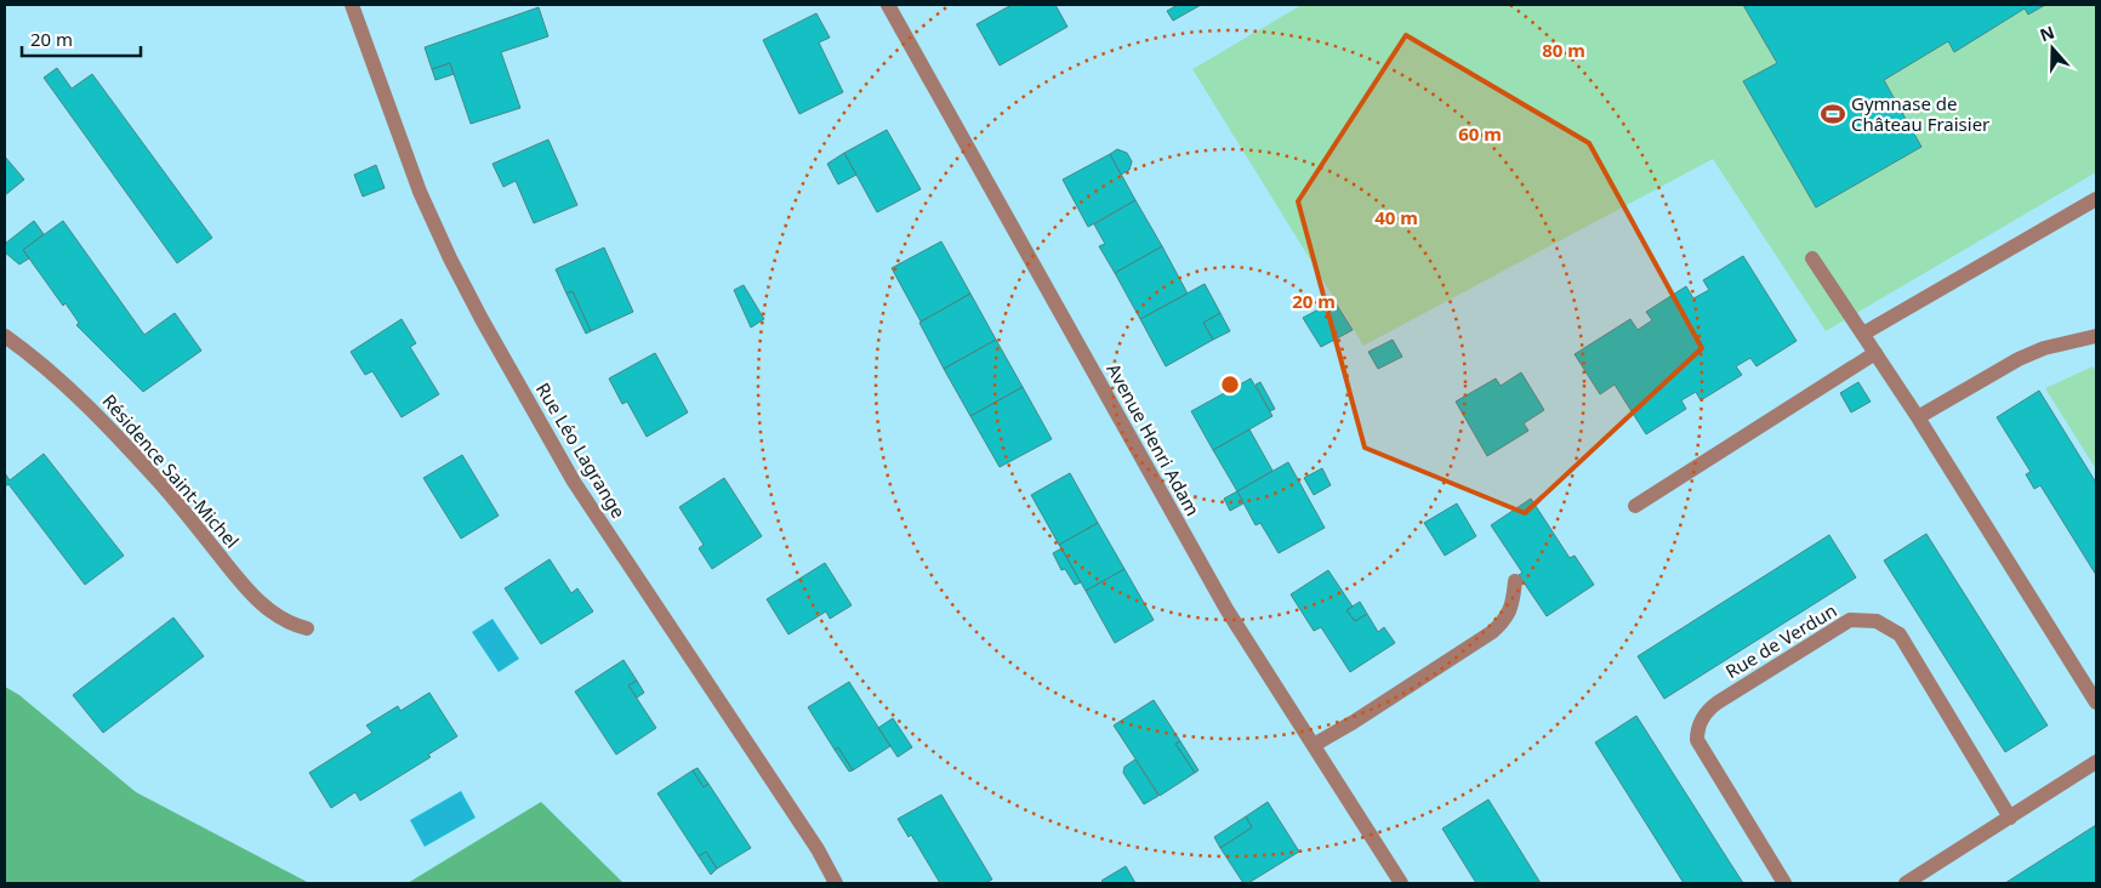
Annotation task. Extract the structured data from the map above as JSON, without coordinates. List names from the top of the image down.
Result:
{
  "streets": {
    "street": [
      "Avenue Henri Adam",
      "Rue Léo Lagrange",
      "Résidence Saint-Michel",
      "Rue de Verdun"
    ]
  },
  "places": {
    "sports": ["Gymnase de Château Fraisier"]
  },
  "scale_bar": "20 m",
  "north": "top",
  "rings": [
    "80 m",
    "60 m",
    "40 m",
    "20 m"
  ]
}
